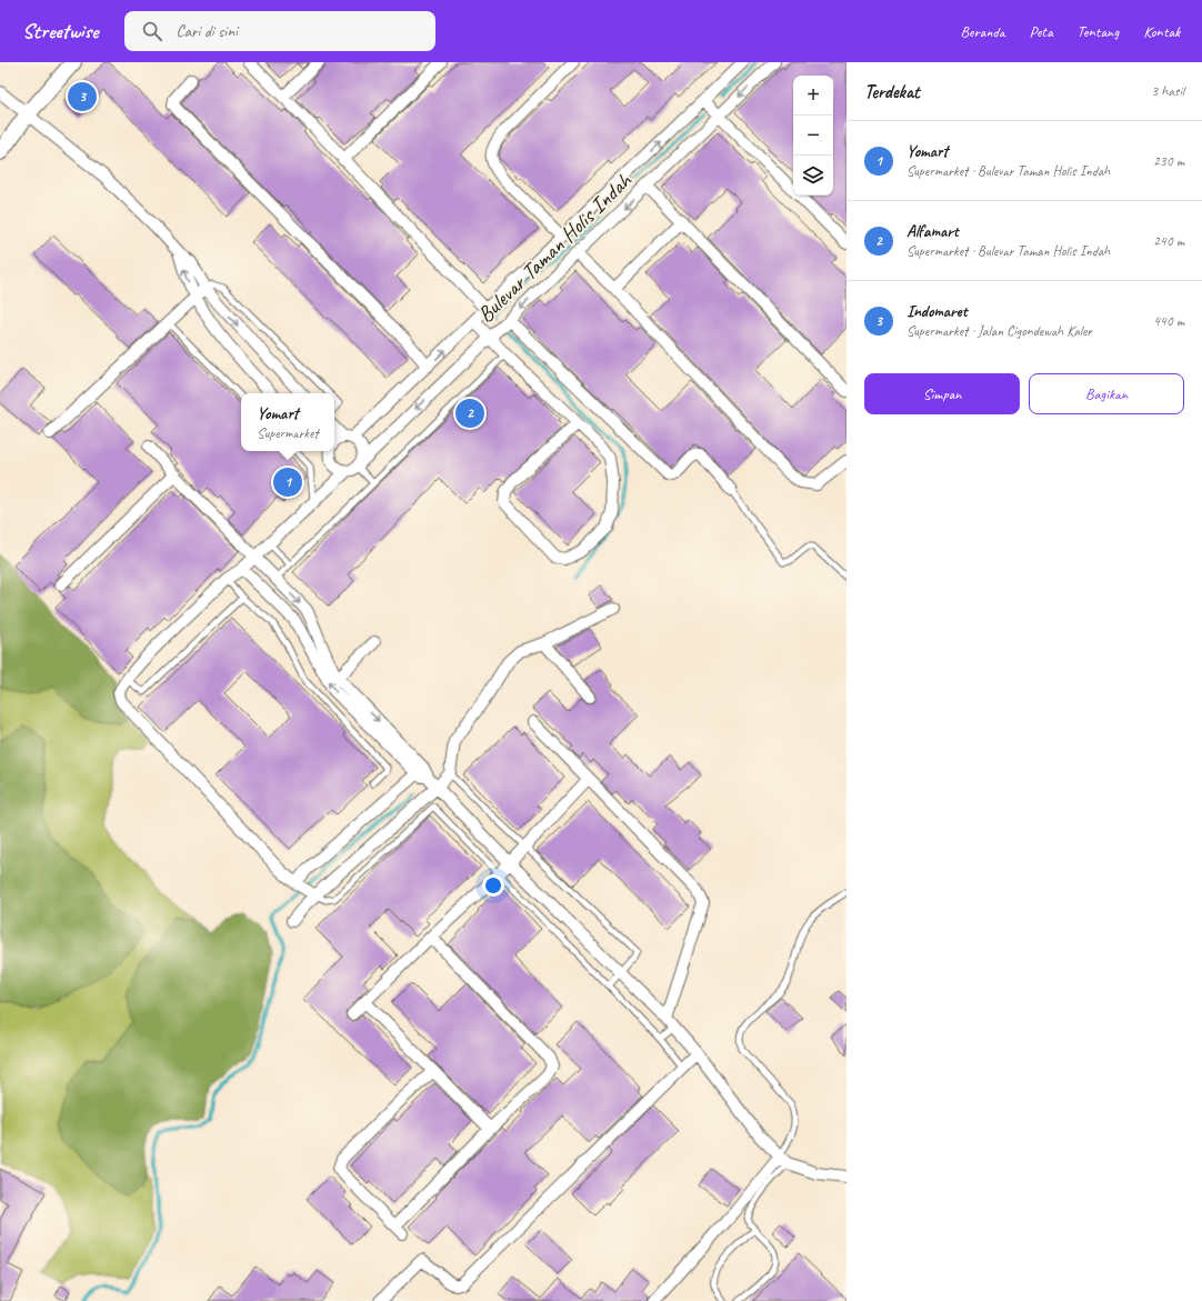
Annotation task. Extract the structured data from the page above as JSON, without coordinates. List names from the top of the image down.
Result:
{
  "streets": {
    "street": ["Bulevar Taman Holis Indah"]
  },
  "page": {
    "header": "Streetwise",
    "search": "Cari di sini",
    "nav": [
      "Beranda",
      "Peta",
      "Tentang",
      "Kontak"
    ],
    "heading": ["Terdekat", "3 hasil"],
    "map_buttons": ["+", "−"],
    "pins": ["3", "2", "1"],
    "list": [
      {
        "mark": "1",
        "name": "Yomart",
        "note": "Supermarket · Bulevar Taman Holis Indah",
        "value": "230 m"
      },
      {
        "mark": "2",
        "name": "Alfamart",
        "note": "Supermarket · Bulevar Taman Holis Indah",
        "value": "240 m"
      },
      {
        "mark": "3",
        "name": "Indomaret",
        "note": "Supermarket · Jalan Cigondewah Kaler",
        "value": "440 m"
      }
    ],
    "buttons": ["Simpan", "Bagikan"],
    "popup": ["Yomart", "Supermarket"]
  }
}
